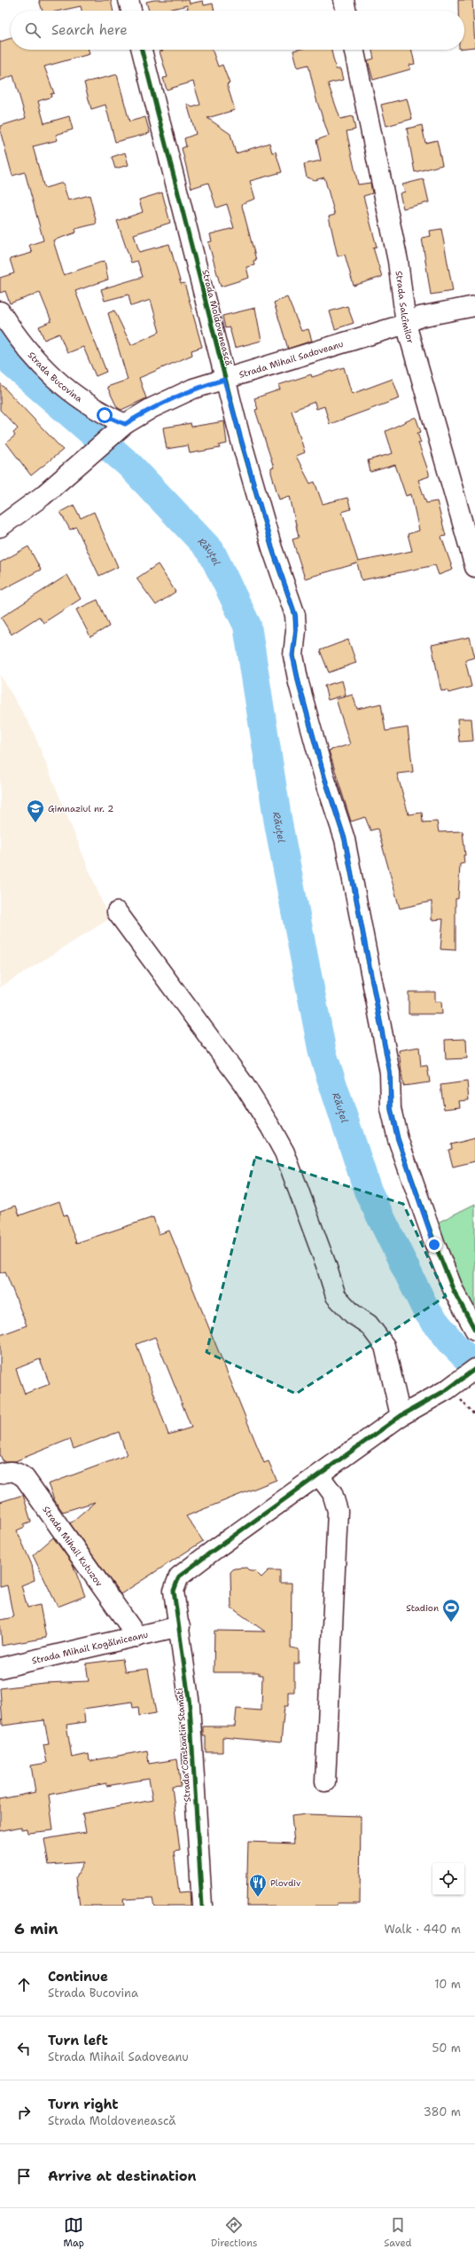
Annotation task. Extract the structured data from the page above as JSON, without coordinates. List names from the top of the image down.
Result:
{
  "streets": {
    "street": [
      "Strada Salcîmilor",
      "Strada Moldovenească",
      "Strada Mihail Sadoveanu",
      "Strada Bucovina",
      "Strada Mihail Kutuzov",
      "Strada Mihail Kogălniceanu",
      "Strada Constantin Stamati"
    ]
  },
  "crossings": [
    ["Strada Salcîmilor", "Strada Mihail Sadoveanu"],
    ["Strada Moldovenească", "Strada Mihail Sadoveanu"],
    ["Strada Mihail Sadoveanu", "Strada Bucovina"],
    ["Strada Mihail Kutuzov", "Strada Mihail Kogălniceanu"],
    ["Strada Mihail Kogălniceanu", "Strada Constantin Stamati"]
  ],
  "water": ["Răuțel"],
  "places": {
    "school or university": ["Gimnaziul nr. 2"],
    "sports": ["Stadion"],
    "restaurant": ["Plovdiv"]
  },
  "page": {
    "search": "Search here",
    "heading": ["6 min", "Walk · 440 m"],
    "list": [
      ["Continue", "Strada Bucovina", "10 m"],
      ["Turn left", "Strada Mihail Sadoveanu", "50 m"],
      ["Turn right", "Strada Moldovenească", "380 m"],
      "Arrive at destination"
    ],
    "nav": ["Map", "Directions", "Saved"]
  }
}
